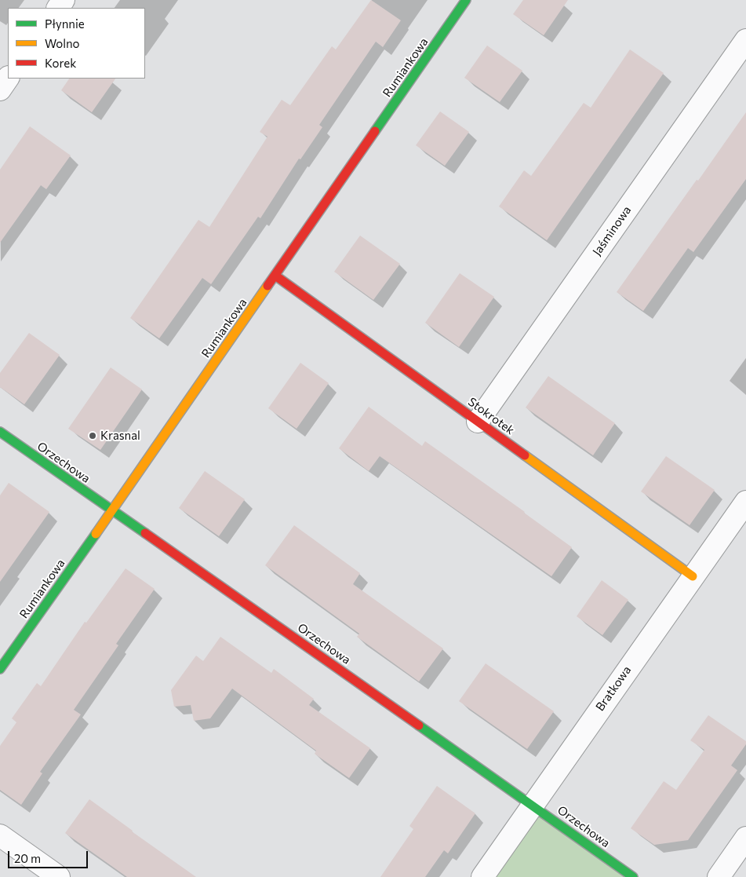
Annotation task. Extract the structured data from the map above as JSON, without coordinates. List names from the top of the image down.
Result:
{
  "streets": {
    "street": [
      "Rumiankowa",
      "Jaśminowa",
      "Stokrotek",
      "Orzechowa",
      "Bratkowa"
    ]
  },
  "crossings": [
    ["Rumiankowa", "Stokrotek"],
    ["Rumiankowa", "Orzechowa"],
    ["Jaśminowa", "Stokrotek"],
    ["Stokrotek", "Bratkowa"],
    ["Orzechowa", "Bratkowa"]
  ],
  "places": ["Krasnal"],
  "legend": ["Płynnie", "Wolno", "Korek"],
  "scale_bar": "20 m"
}
